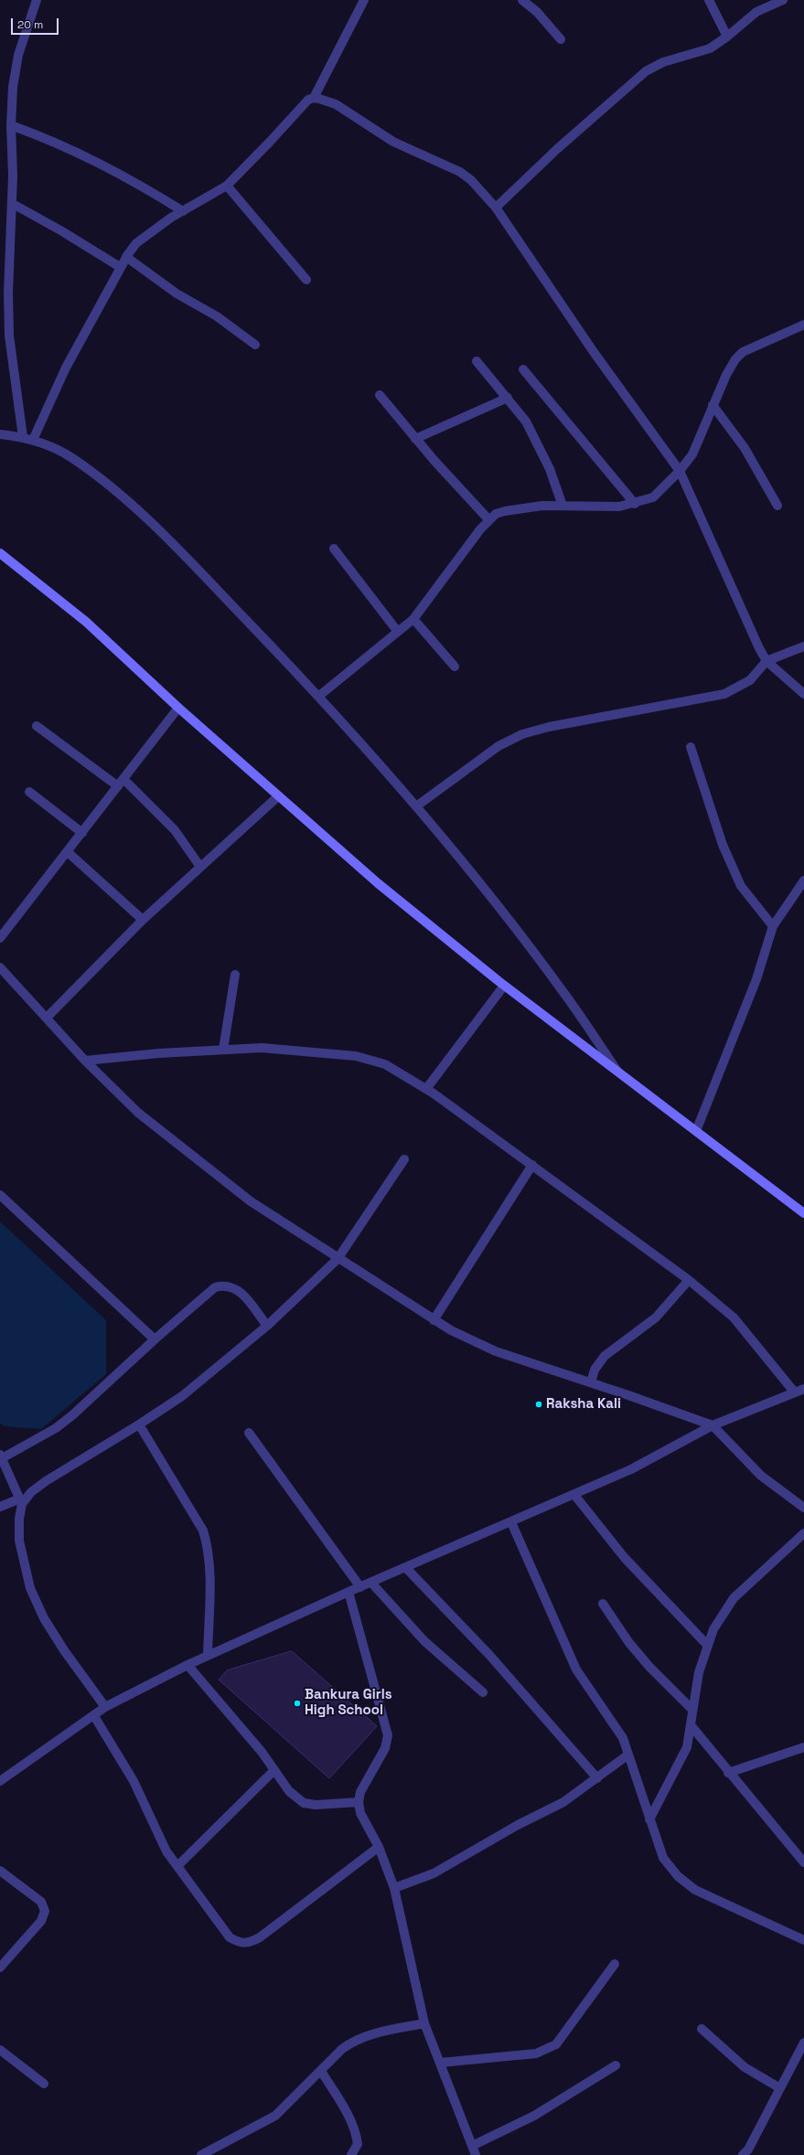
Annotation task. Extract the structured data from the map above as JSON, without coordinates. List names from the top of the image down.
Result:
{
  "places": ["Raksha Kali", "Bankura Girls High School"],
  "scale_bar": "20 m"
}
